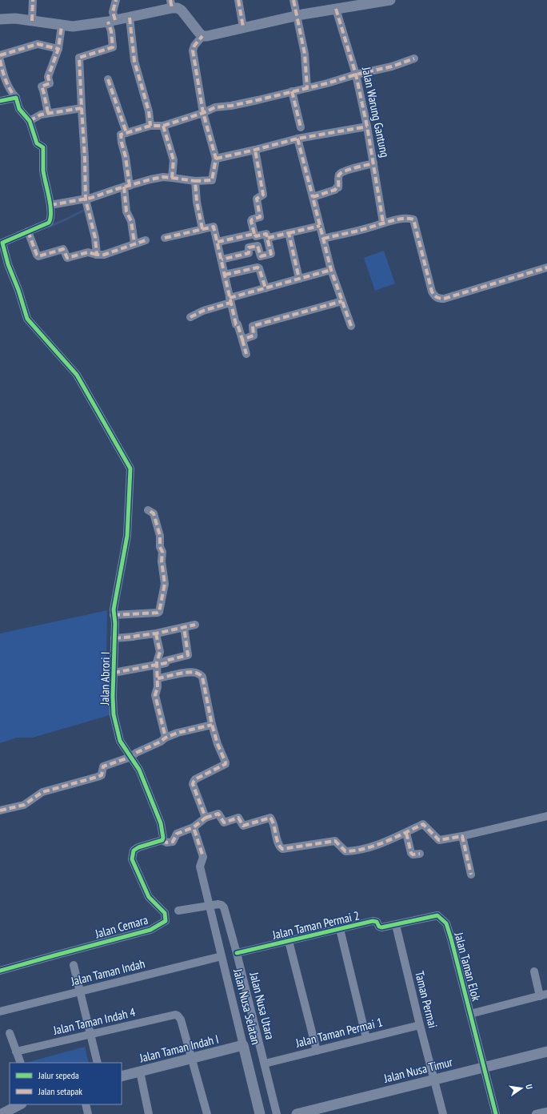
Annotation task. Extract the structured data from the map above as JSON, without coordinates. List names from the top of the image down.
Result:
{
  "streets": {
    "street": [
      "Jalan Warung Gantung",
      "Jalan Abrori I",
      "Jalan Taman Permai 2",
      "Jalan Cemara",
      "Jalan Taman Elok",
      "Jalan Taman Indah",
      "Taman Permai",
      "Jalan Nusa Utara",
      "Jalan Nusa Selatan",
      "Jalan Taman Indah 4",
      "Jalan Taman Permai 1",
      "Jalan Taman Indah I",
      "Jalan Nusa Timur"
    ]
  },
  "crossings": [
    ["Jalan Taman Permai 2", "Jalan Taman Elok"],
    ["Jalan Taman Permai 2", "Taman Permai"],
    ["Jalan Taman Permai 2", "Jalan Nusa Utara"],
    ["Jalan Taman Elok", "Taman Permai"],
    ["Jalan Taman Elok", "Jalan Nusa Timur"],
    ["Jalan Taman Indah", "Jalan Nusa Selatan"],
    ["Taman Permai", "Jalan Taman Permai 1"],
    ["Taman Permai", "Jalan Nusa Timur"],
    ["Jalan Nusa Utara", "Jalan Nusa Selatan"],
    ["Jalan Nusa Utara", "Jalan Taman Permai 1"],
    ["Jalan Nusa Selatan", "Jalan Taman Indah I"],
    ["Jalan Taman Indah 4", "Jalan Taman Indah I"]
  ],
  "legend": ["Jalur sepeda", "Jalan setapak"],
  "north": "right"
}
